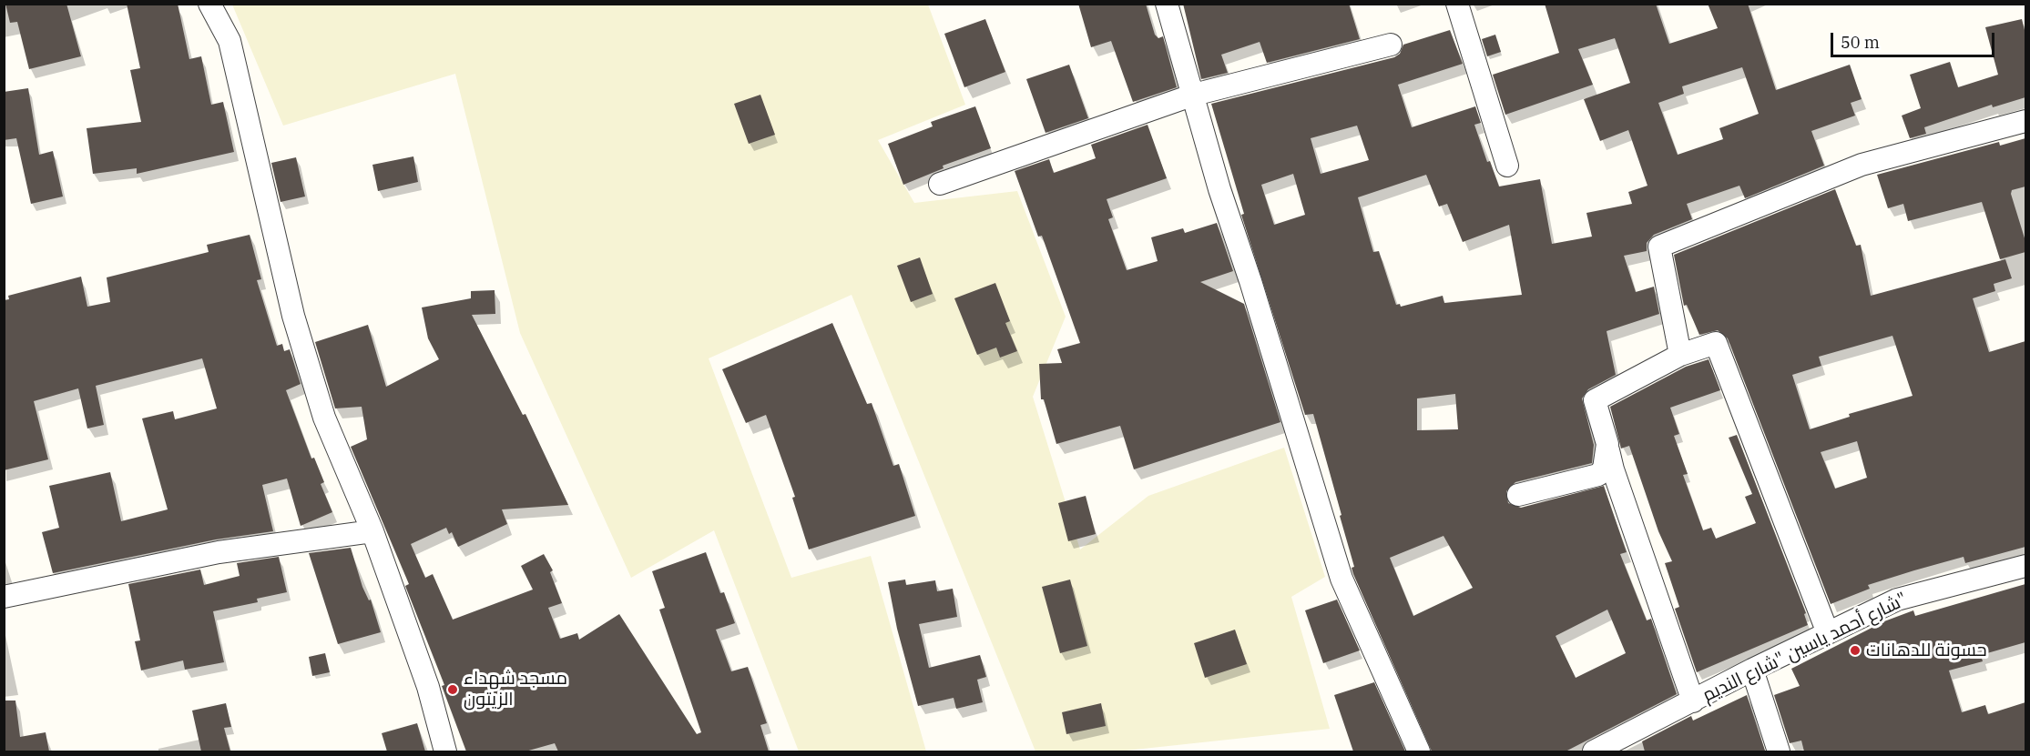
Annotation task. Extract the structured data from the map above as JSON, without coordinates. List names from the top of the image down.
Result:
{
  "streets": {
    "street": ["شارع أحمد ياسين \"شارع النديم\""]
  },
  "places": ["حسونة للدهانات", "مسجد شهداء الزيتون"],
  "scale_bar": "50 m"
}
